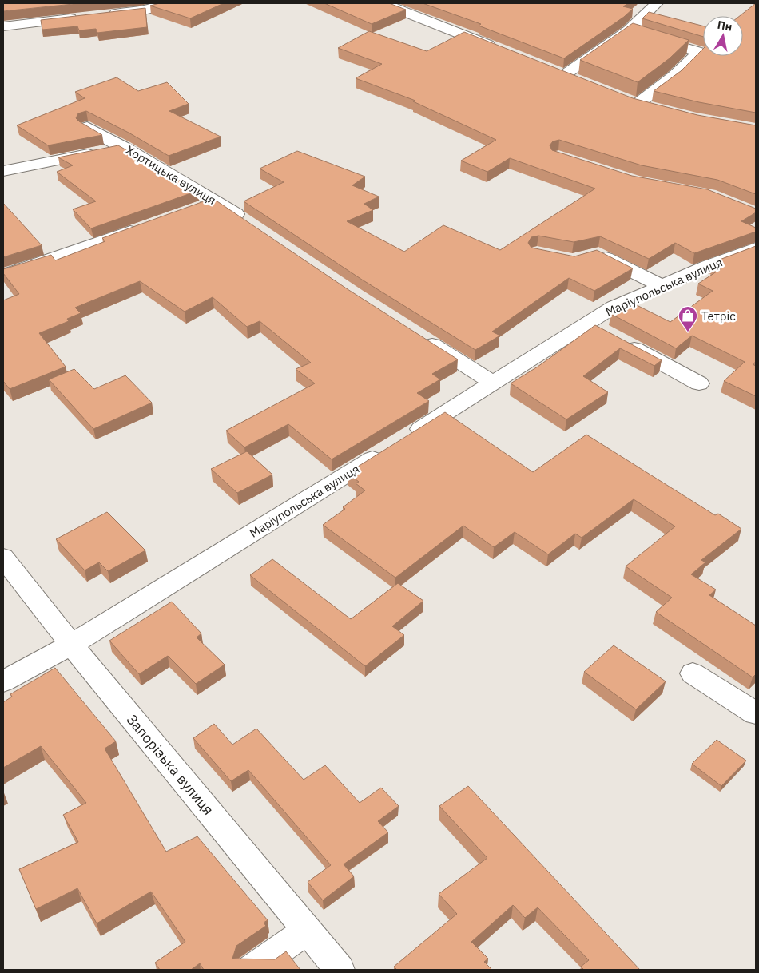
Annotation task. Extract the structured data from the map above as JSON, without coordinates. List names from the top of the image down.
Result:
{
  "streets": {
    "street": ["Хортицька вулиця", "Маріупольська вулиця", "Запорізька вулиця"]
  },
  "crossings": [
    ["Маріупольська вулиця", "Запорізька вулиця"]
  ],
  "places": {
    "shop": ["Тетріс"]
  },
  "north": "top"
}
